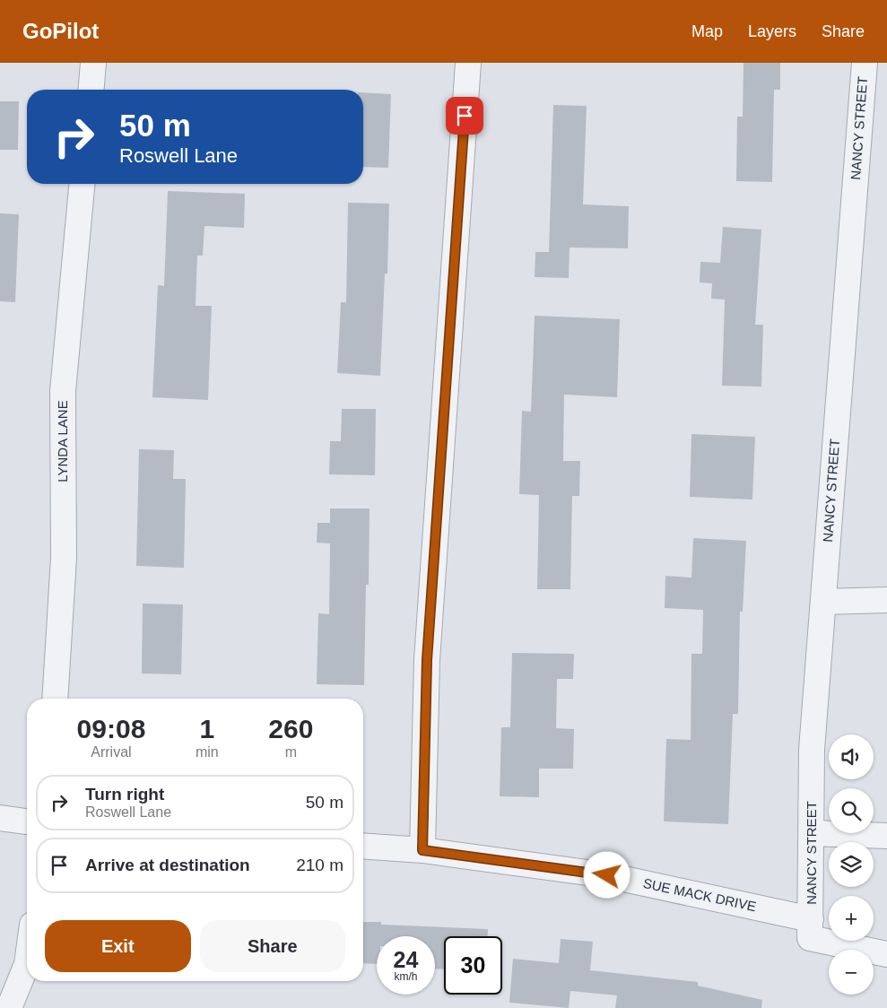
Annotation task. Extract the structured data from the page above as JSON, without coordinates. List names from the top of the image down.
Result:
{
  "streets": {
    "street": ["NANCY STREET", "LYNDA LANE", "SUE MACK DRIVE"]
  },
  "crossings": [
    ["NANCY STREET", "SUE MACK DRIVE"]
  ],
  "page": {
    "header": "GoPilot",
    "nav": ["Map", "Layers", "Share"],
    "turn": ["50 m", "Roswell Lane"],
    "eta": [
      "09:08",
      "Arrival",
      "1",
      "min",
      "260",
      "m"
    ],
    "map_buttons": ["+", "−"],
    "list": [
      {
        "name": "Turn right",
        "note": "Roswell Lane",
        "value": "50 m"
      },
      {
        "name": "Arrive at destination",
        "value": "210 m"
      }
    ],
    "buttons": ["Exit", "Share"],
    "speed": "24 km/h",
    "limit": "30"
  }
}
